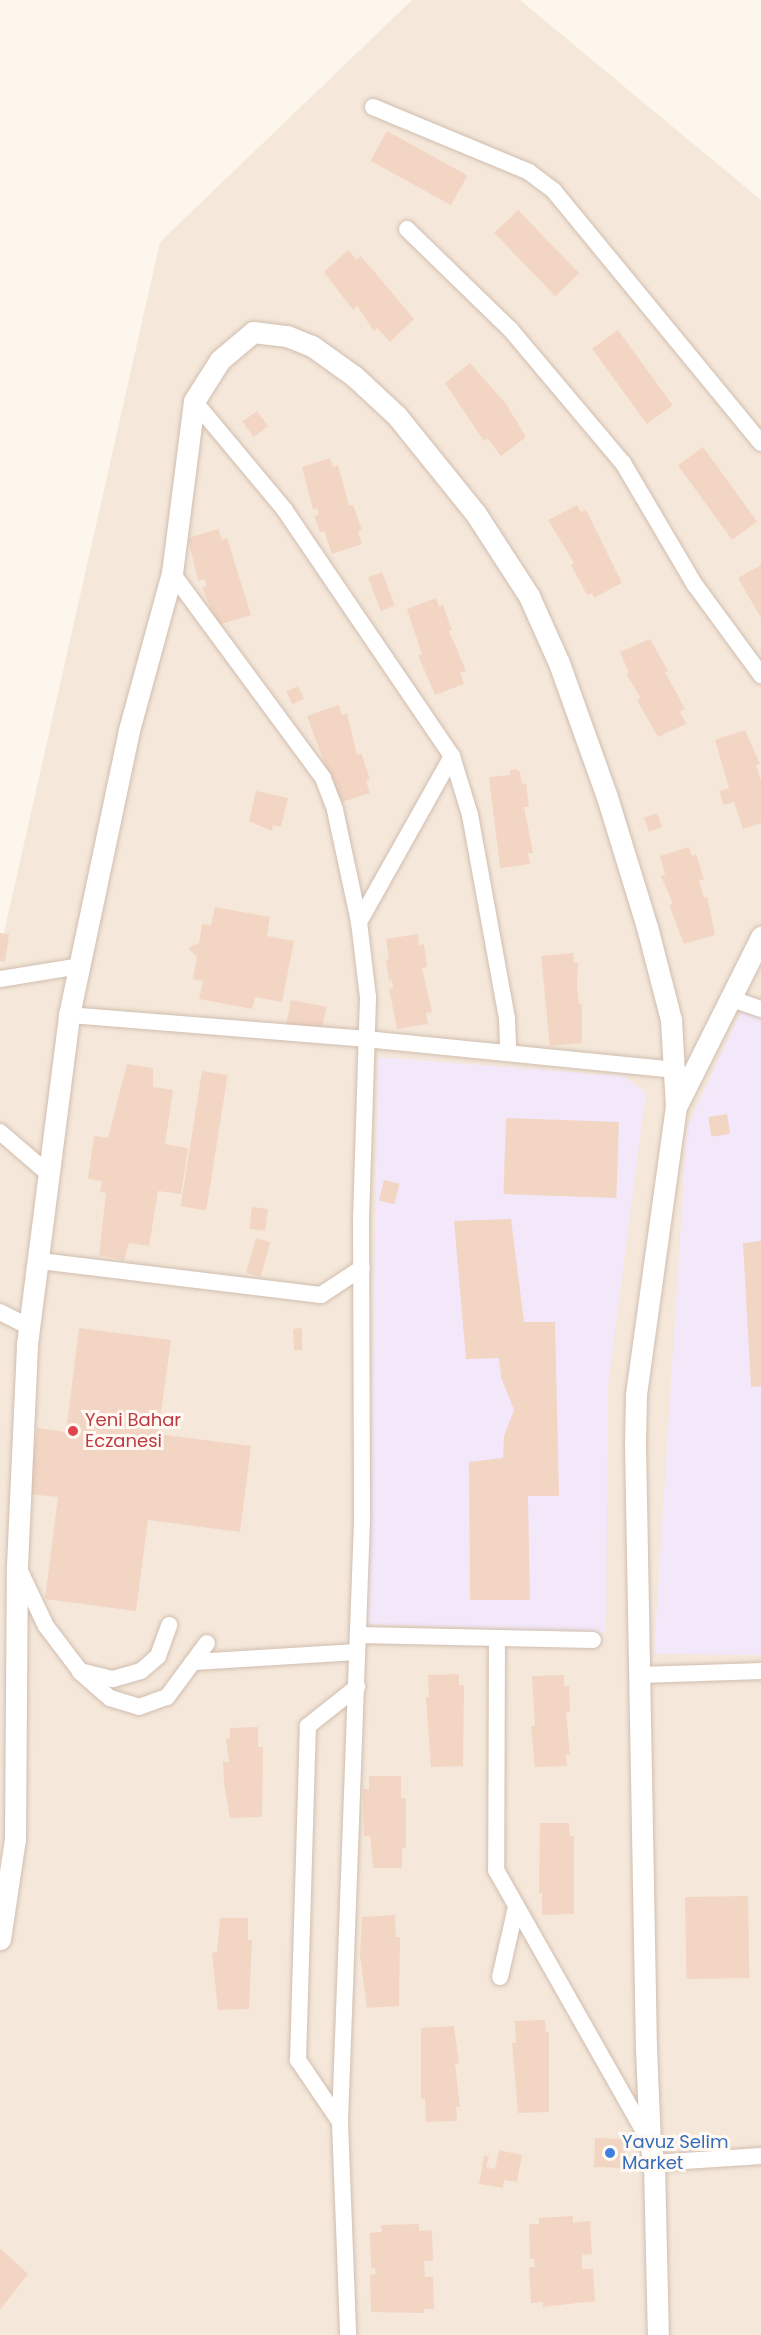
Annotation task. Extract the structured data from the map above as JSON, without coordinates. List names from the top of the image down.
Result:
{
  "places": ["Yeni Bahar Eczanesi", "Yavuz Selim Market"]
}
